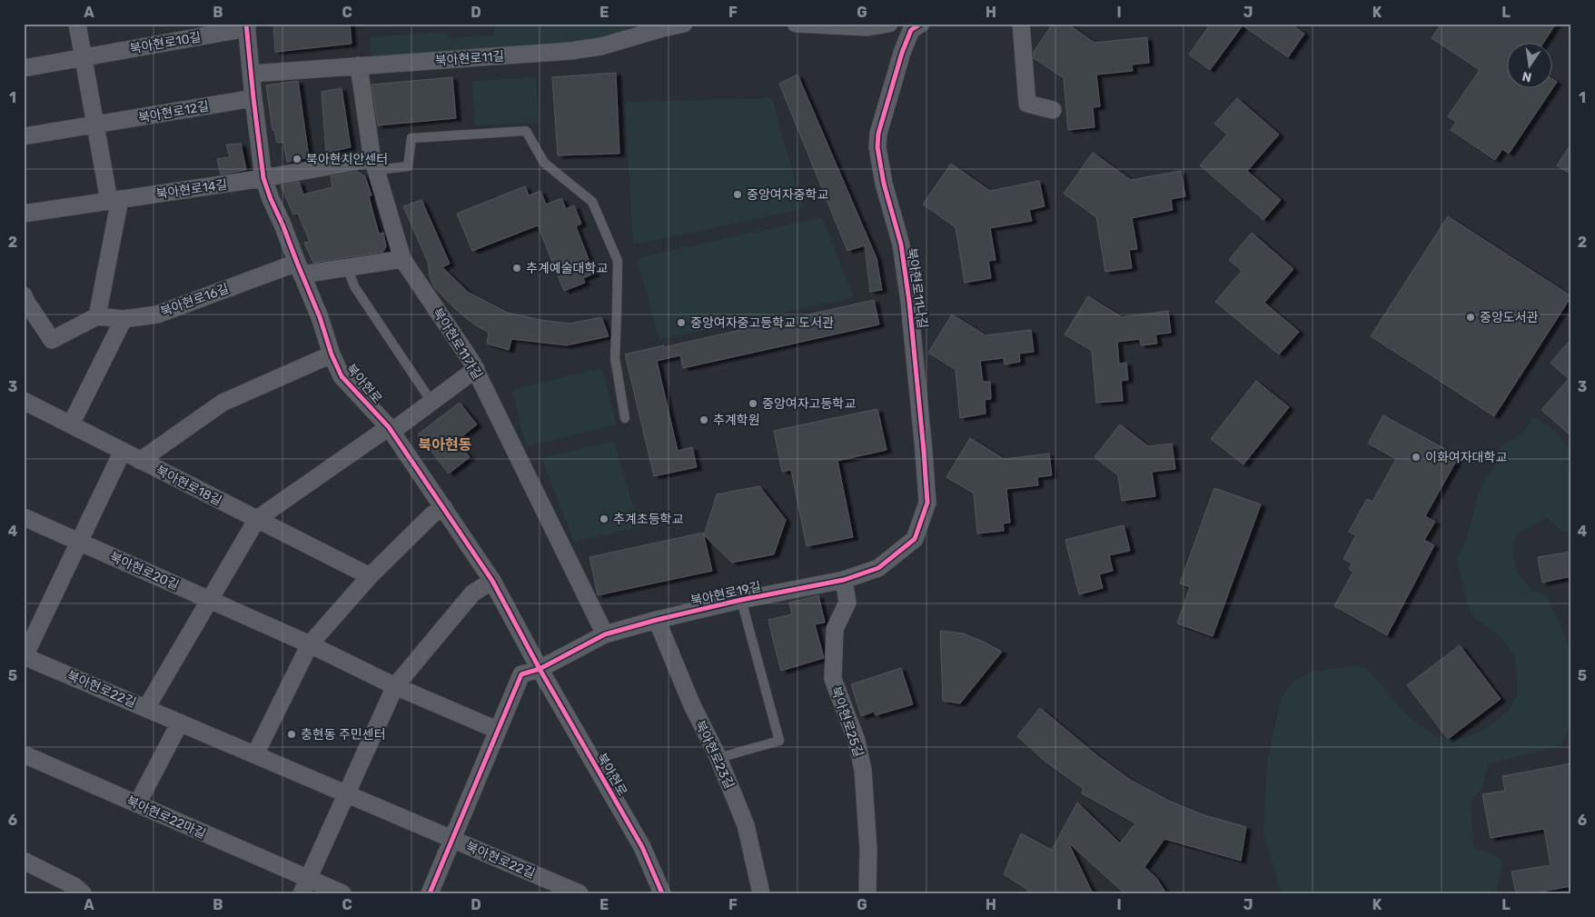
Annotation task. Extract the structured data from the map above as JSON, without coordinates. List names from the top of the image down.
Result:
{
  "streets": {
    "street": [
      "북아현로10길",
      "북아현로11길",
      "북아현로12길",
      "북아현로14길",
      "북아현로11나길",
      "북아현로16길",
      "북아현로11가길",
      "북아현로",
      "북아현로18길",
      "북아현로20길",
      "북아현로19길",
      "북아현로22길",
      "북아현로25길",
      "북아현로23길",
      "북아현로22마길"
    ]
  },
  "crossings": [
    ["북아현로10길", "북아현로"],
    ["북아현로11길", "북아현로11가길"],
    ["북아현로11길", "북아현로"],
    ["북아현로12길", "북아현로"],
    ["북아현로14길", "북아현로"],
    ["북아현로11나길", "북아현로19길"],
    ["북아현로16길", "북아현로11가길"],
    ["북아현로16길", "북아현로"],
    ["북아현로11가길", "북아현로19길"],
    ["북아현로", "북아현로19길"],
    ["북아현로19길", "북아현로25길"],
    ["북아현로19길", "북아현로23길"]
  ],
  "districts": ["북아현동"],
  "places": [
    "북아현치안센터",
    "중앙여자중학교",
    "추계예술대학교",
    "중앙도서관",
    "중앙여자중고등학교 도서관",
    "중앙여자고등학교",
    "추계학원",
    "이화여자대학교",
    "추계초등학교",
    "충현동 주민센터"
  ],
  "north": "bottom",
  "grid": {
    "columns": [
      "A",
      "B",
      "C",
      "D",
      "E",
      "F",
      "G",
      "H",
      "I",
      "J",
      "K",
      "L"
    ],
    "rows": [
      "1",
      "2",
      "3",
      "4",
      "5",
      "6"
    ]
  }
}
